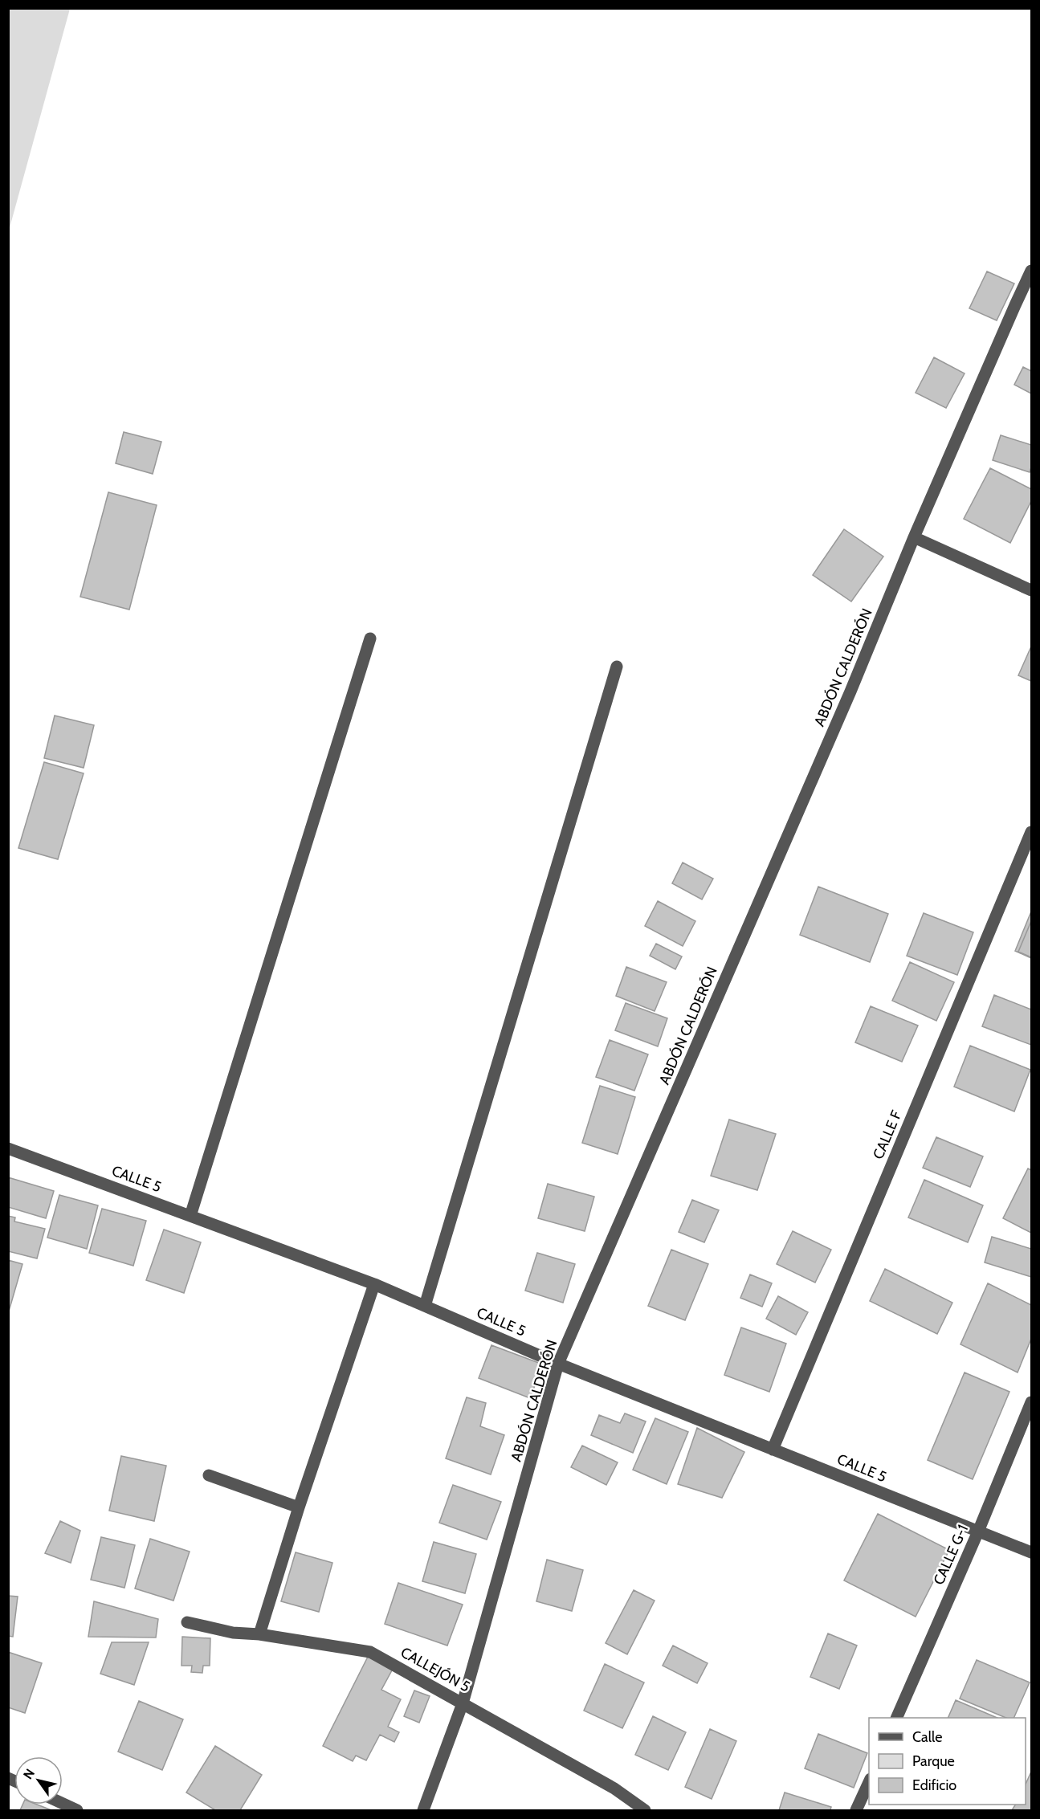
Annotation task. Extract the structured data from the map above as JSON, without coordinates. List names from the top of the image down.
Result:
{
  "streets": {
    "street": [
      "ABDÓN CALDERÓN",
      "CALLE F",
      "CALLE 5",
      "CALLE G-1",
      "CALLEJÓN 5"
    ]
  },
  "crossings": [
    ["ABDÓN CALDERÓN", "CALLE 5"],
    ["ABDÓN CALDERÓN", "CALLEJÓN 5"],
    ["CALLE F", "CALLE 5"],
    ["CALLE 5", "CALLE G-1"]
  ],
  "legend": ["Calle", "Parque", "Edificio"],
  "north": "top left"
}
